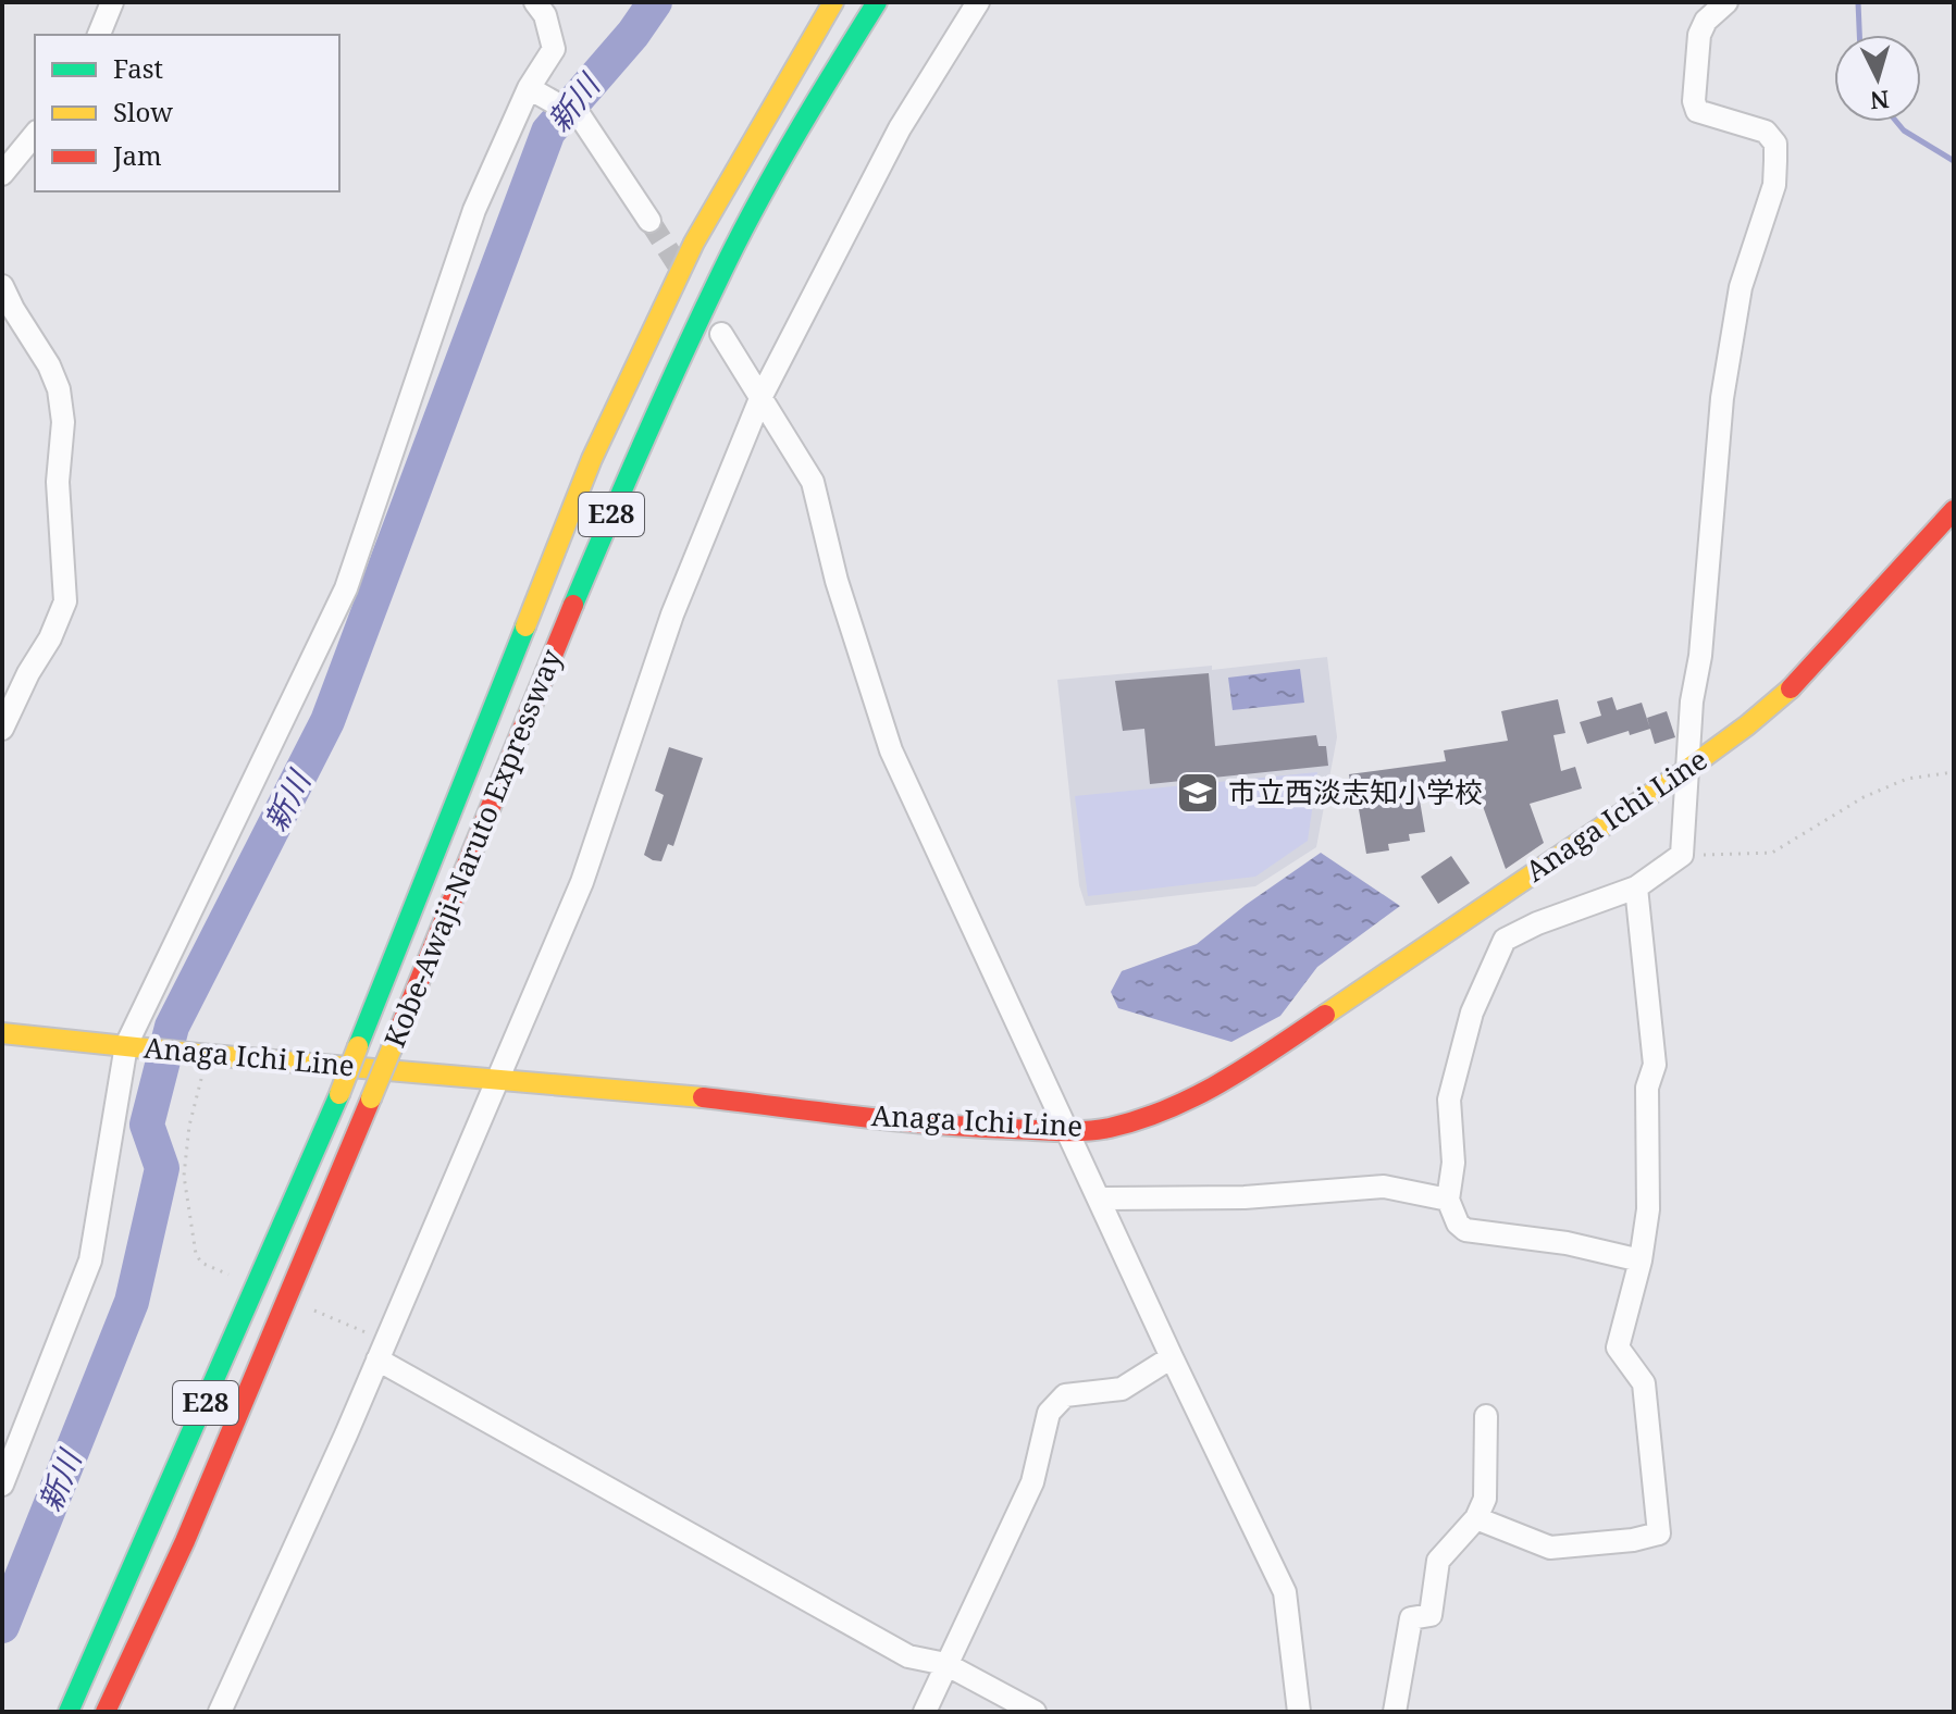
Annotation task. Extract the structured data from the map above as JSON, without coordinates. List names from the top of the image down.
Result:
{
  "streets": {
    "main road": ["E28", "Anaga Ichi Line", "Kobe-Awaji-Naruto Expressway"]
  },
  "water": ["新川"],
  "places": {
    "school or university": ["市立西淡志知小学校"]
  },
  "legend": ["Fast", "Slow", "Jam"],
  "north": "bottom"
}
